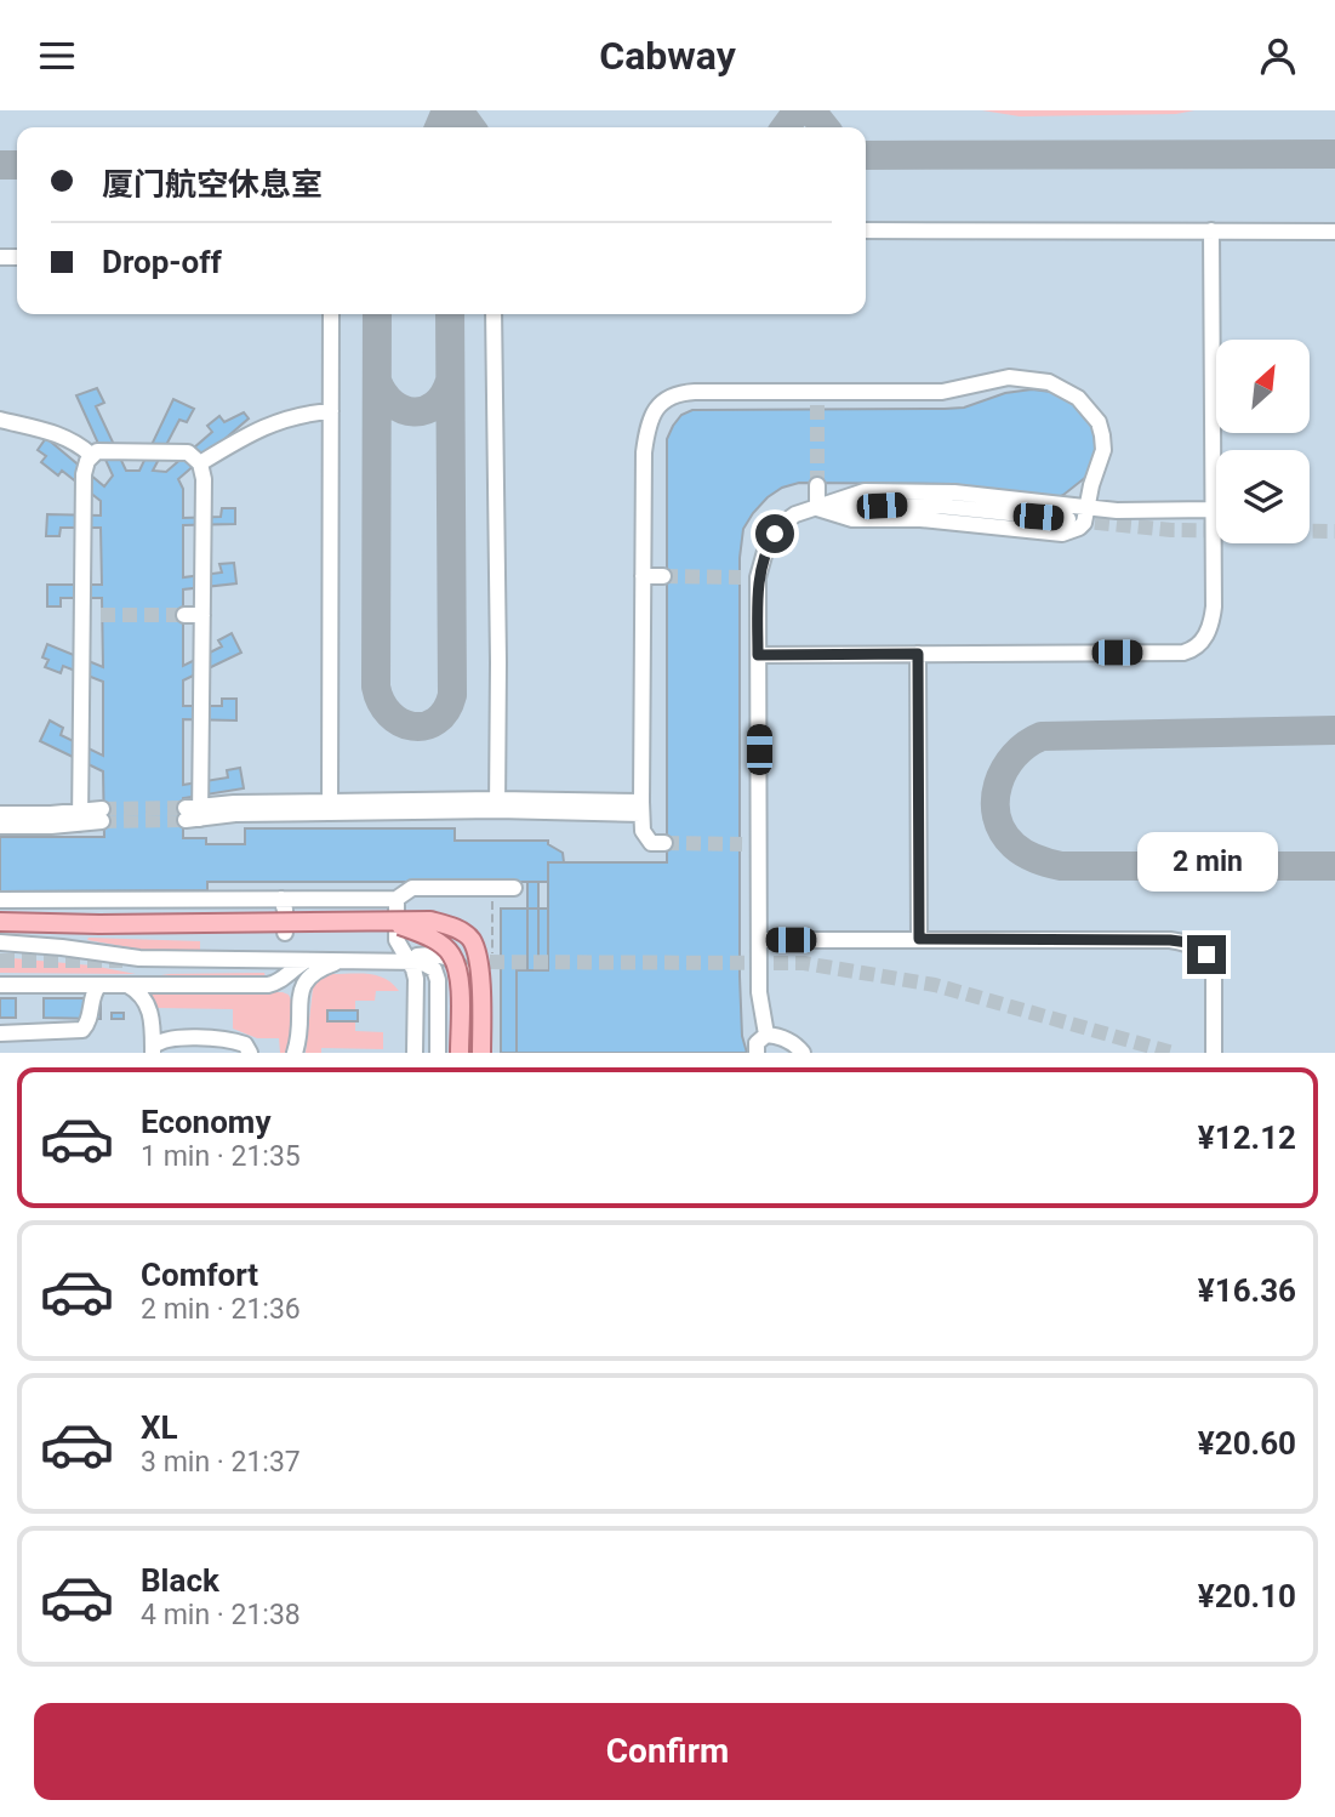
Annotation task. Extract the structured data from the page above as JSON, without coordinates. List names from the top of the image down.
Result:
{
  "north": "top right",
  "page": {
    "header": "Cabway",
    "banner": ["厦门航空休息室", "Drop-off"],
    "bubble": "2 min",
    "list": [
      {
        "name": "Economy",
        "note": "1 min · 21:35",
        "value": "¥12.12"
      },
      {
        "name": "Comfort",
        "note": "2 min · 21:36",
        "value": "¥16.36"
      },
      {
        "name": "XL",
        "note": "3 min · 21:37",
        "value": "¥20.60"
      },
      {
        "name": "Black",
        "note": "4 min · 21:38",
        "value": "¥20.10"
      }
    ],
    "buttons": "Confirm"
  }
}
